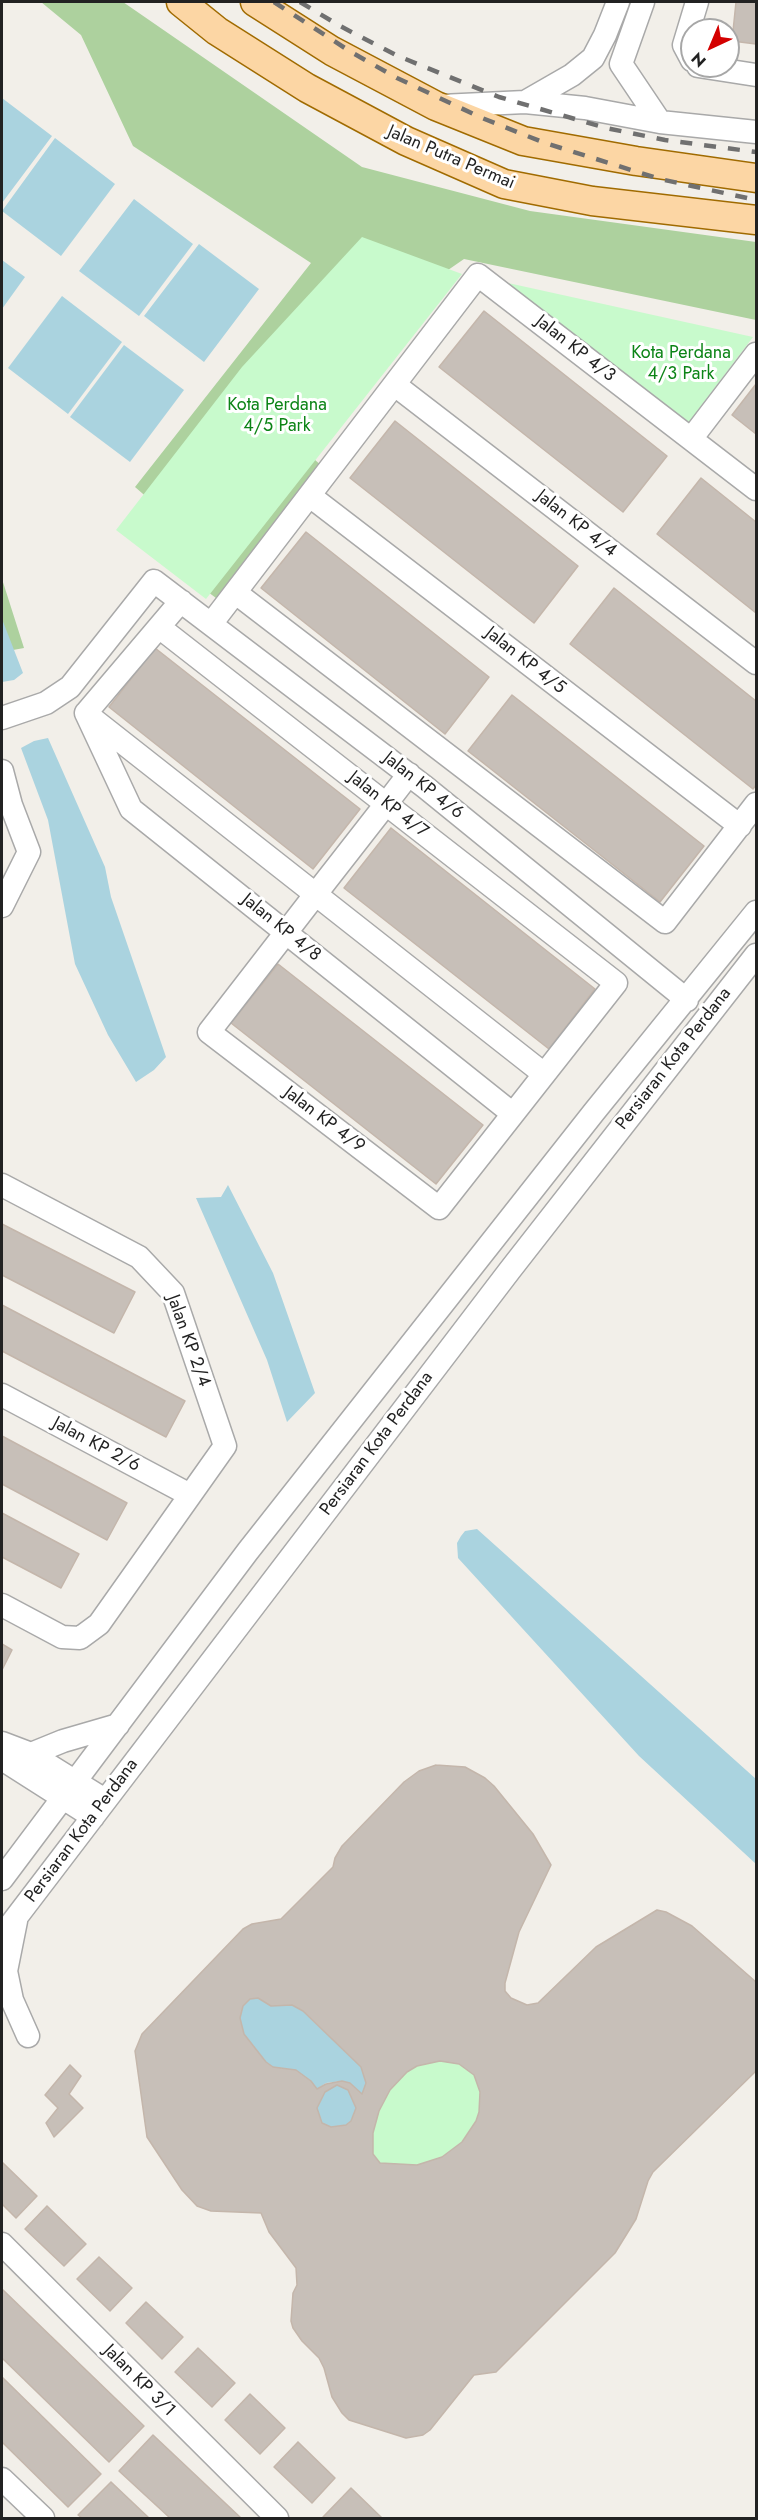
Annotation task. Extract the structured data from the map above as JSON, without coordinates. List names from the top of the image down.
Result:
{
  "streets": {
    "main road": ["Jalan Putra Permai"],
    "street": [
      "Jalan KP 4/3",
      "Jalan KP 4/4",
      "Jalan KP 4/5",
      "Jalan KP 4/6",
      "Jalan KP 4/7",
      "Jalan KP 4/8",
      "Persiaran Kota Perdana",
      "Jalan KP 4/9",
      "Jalan KP 2/4",
      "Jalan KP 2/6",
      "Jalan KP 3/1"
    ]
  },
  "crossings": [
    ["Jalan KP 4/3", "Jalan KP 4/4"],
    ["Jalan KP 4/6", "Persiaran Kota Perdana"],
    ["Jalan KP 4/8", "Jalan KP 4/9"],
    ["Jalan KP 2/4", "Jalan KP 2/6"]
  ],
  "parks": ["Kota Perdana 4/3 Park", "Kota Perdana 4/5 Park"],
  "north": "bottom left"
}
